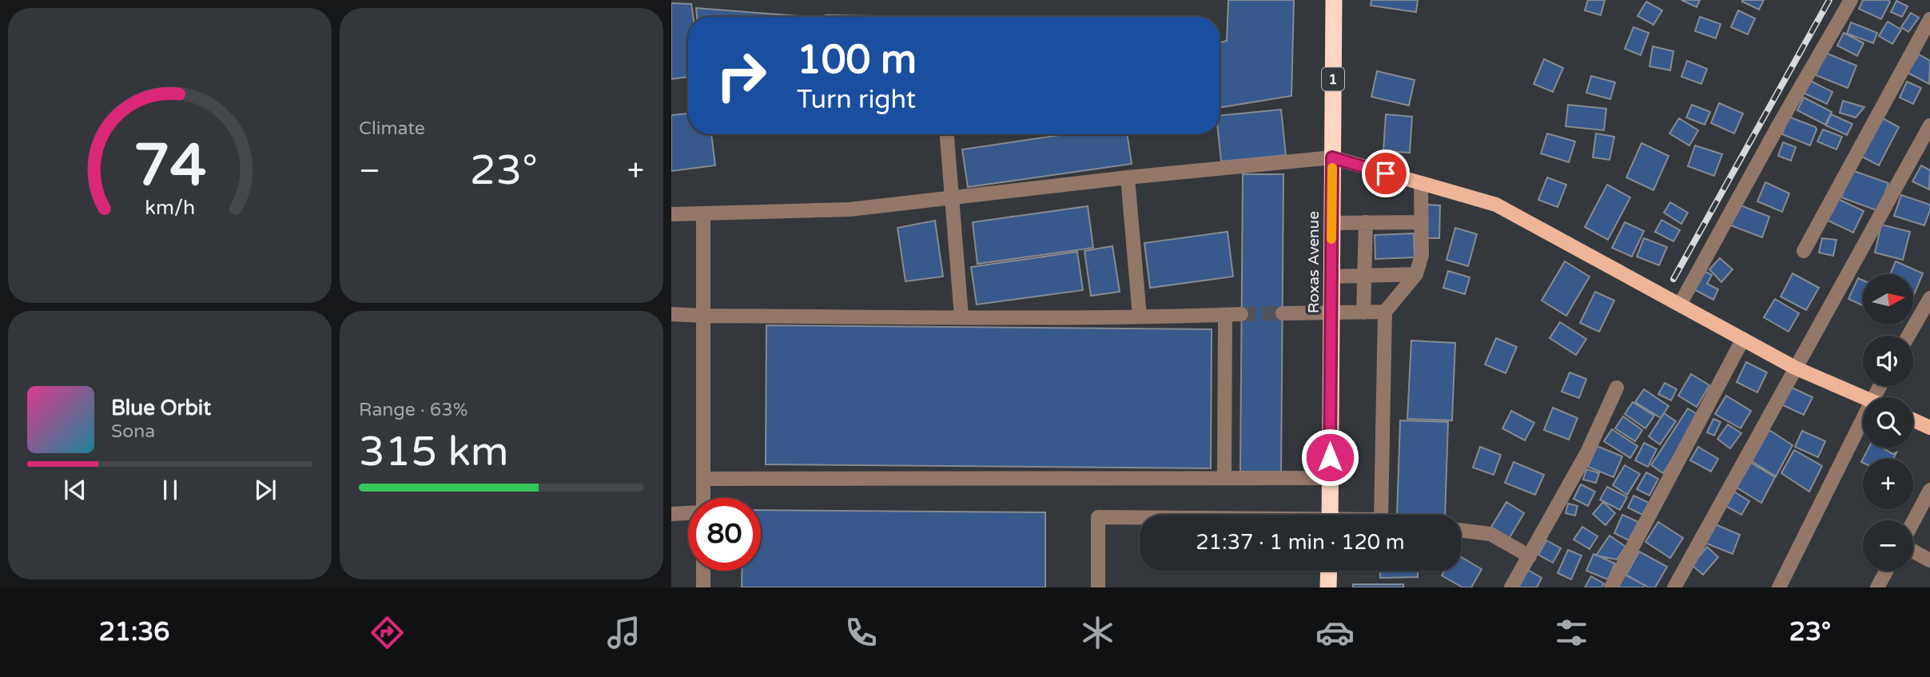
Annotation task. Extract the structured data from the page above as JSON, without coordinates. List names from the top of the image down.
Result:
{
  "streets": {
    "highway": ["1", "Roxas Avenue"]
  },
  "north": "right",
  "page": {
    "tile": [
      "Climate",
      ["Range · 63%", "315 km"]
    ],
    "turn": ["100 m", "Turn right"],
    "heat": ["−", "23°", "+"],
    "map_buttons": ["+", "−"],
    "song": ["Blue Orbit", "Sona"],
    "limit": "80",
    "trip": "21:37 · 1 min · 120 m",
    "tabs": ["21:36", "23°"],
    "gauge": ["74", "km/h"]
  }
}
